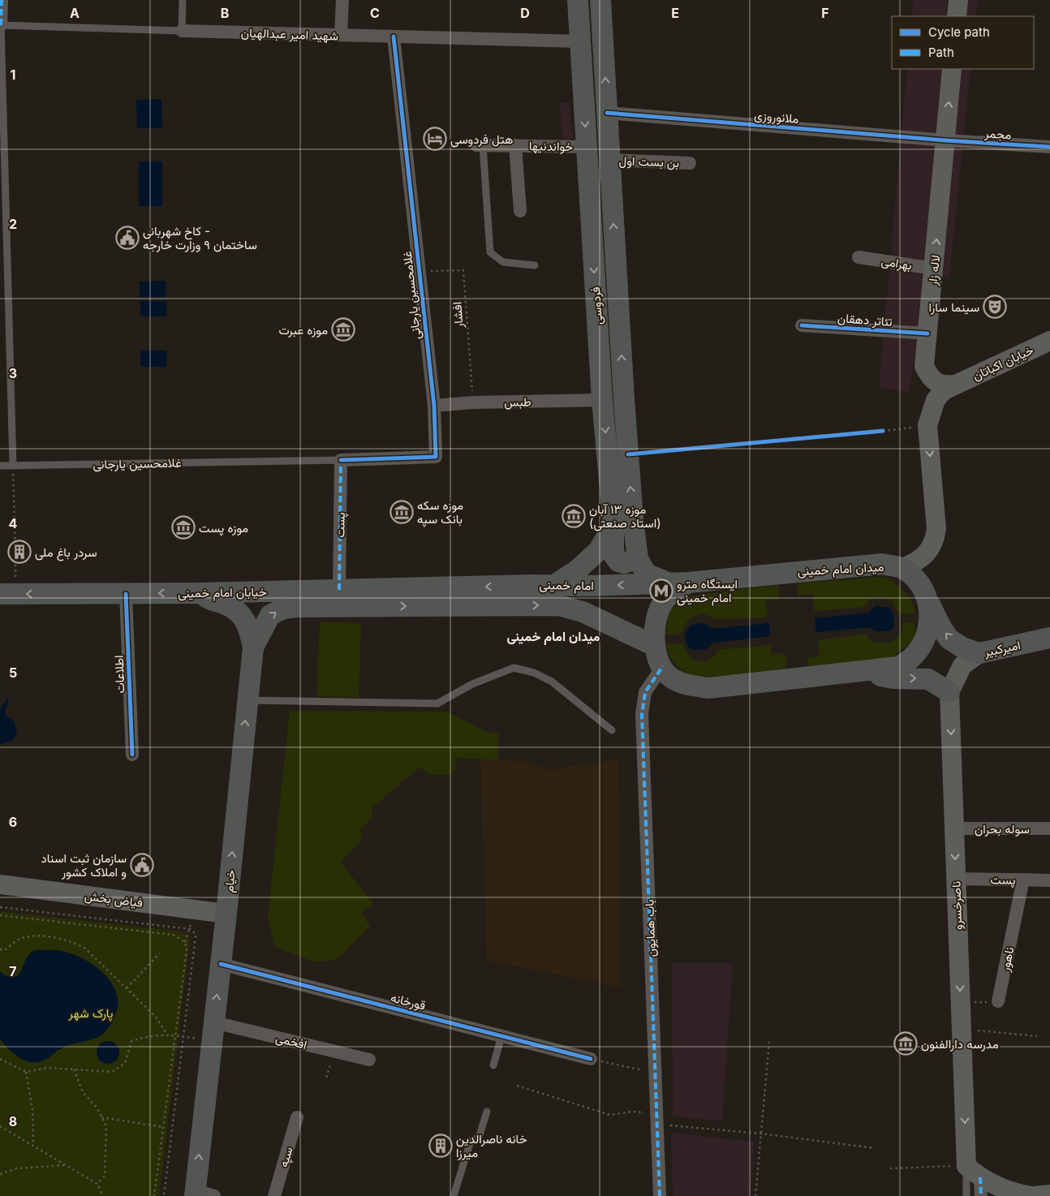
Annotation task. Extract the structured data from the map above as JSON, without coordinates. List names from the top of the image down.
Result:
{
  "streets": {
    "main road": [
      "لاله زار",
      "فردوسی",
      "خیابان اکباتان",
      "میدان امام خمینی",
      "امام خمینی",
      "خیابان امام خمینی",
      "امیرکبیر",
      "خیام",
      "فیاض بخش",
      "ناصرخسرو"
    ],
    "street": [
      "شهید امیر عبدالهیان",
      "ملانوروزی",
      "مجمر",
      "خواندنیها",
      "بن بست اول",
      "بهرامی",
      "غلامحسین یارجانی",
      "تئاتر دهقان",
      "طبس",
      "پست",
      "اطلاعات",
      "سوله بحران",
      "باب همایون",
      "ناهور",
      "قورخانه",
      "افخمی",
      "سپه"
    ],
    "path": ["افشار"]
  },
  "crossings": [
    ["شهید امیر عبدالهیان", "غلامحسین یارجانی"],
    ["شهید امیر عبدالهیان", "فردوسی"],
    ["ملانوروزی", "مجمر"],
    ["ملانوروزی", "لاله زار"],
    ["ملانوروزی", "فردوسی"],
    ["مجمر", "لاله زار"],
    ["خواندنیها", "فردوسی"],
    ["بن بست اول", "فردوسی"],
    ["بهرامی", "لاله زار"],
    ["لاله زار", "تئاتر دهقان"],
    ["لاله زار", "خیابان اکباتان"],
    ["غلامحسین یارجانی", "افشار"],
    ["غلامحسین یارجانی", "طبس"],
    ["غلامحسین یارجانی", "پست"],
    ["فردوسی", "طبس"],
    ["فردوسی", "میدان امام خمینی"],
    ["فردوسی", "امام خمینی"],
    ["افشار", "طبس"],
    ["پست", "خیابان امام خمینی"],
    ["پست", "ناصرخسرو"],
    ["پست", "ناهور"],
    ["میدان امام خمینی", "امام خمینی"],
    ["میدان امام خمینی", "خیابان امام خمینی"],
    ["میدان امام خمینی", "امیرکبیر"],
    ["میدان امام خمینی", "باب همایون"],
    ["امام خمینی", "خیابان امام خمینی"],
    ["خیابان امام خمینی", "اطلاعات"],
    ["خیابان امام خمینی", "خیام"],
    ["امیرکبیر", "ناصرخسرو"],
    ["سوله بحران", "ناصرخسرو"],
    ["خیام", "فیاض بخش"],
    ["خیام", "قورخانه"],
    ["خیام", "افخمی"]
  ],
  "one_way": [
    "لاله زار",
    "امام خمینی",
    "امیرکبیر",
    "خیام",
    "ناصرخسرو"
  ],
  "districts": ["میدان امام خمینی"],
  "parks": ["پارک شهر"],
  "places": {
    "hotel": ["هتل فردوسی"],
    "public building": ["کاخ شهربانی - ساختمان ۹ وزارت خارجه", "سازمان ثبت اسناد و املاک کشور"],
    "theatre": ["سینما سارا"],
    "museum": [
      "موزه عبرت",
      "موزه سکه بانک سپه",
      "موزه ۱۳ آبان (استاد صنعتی)",
      "موزه پست",
      "مدرسه دارالفنون"
    ],
    "building": ["سردر باغ ملی", "خانه ناصرالدین میرزا"],
    "metro station": ["ایستگاه مترو امام خمینی"]
  },
  "legend": ["Cycle path", "Path"],
  "grid": {
    "columns": [
      "A",
      "B",
      "C",
      "D",
      "E",
      "F"
    ],
    "rows": [
      "1",
      "2",
      "3",
      "4",
      "5",
      "6",
      "7",
      "8"
    ]
  }
}
